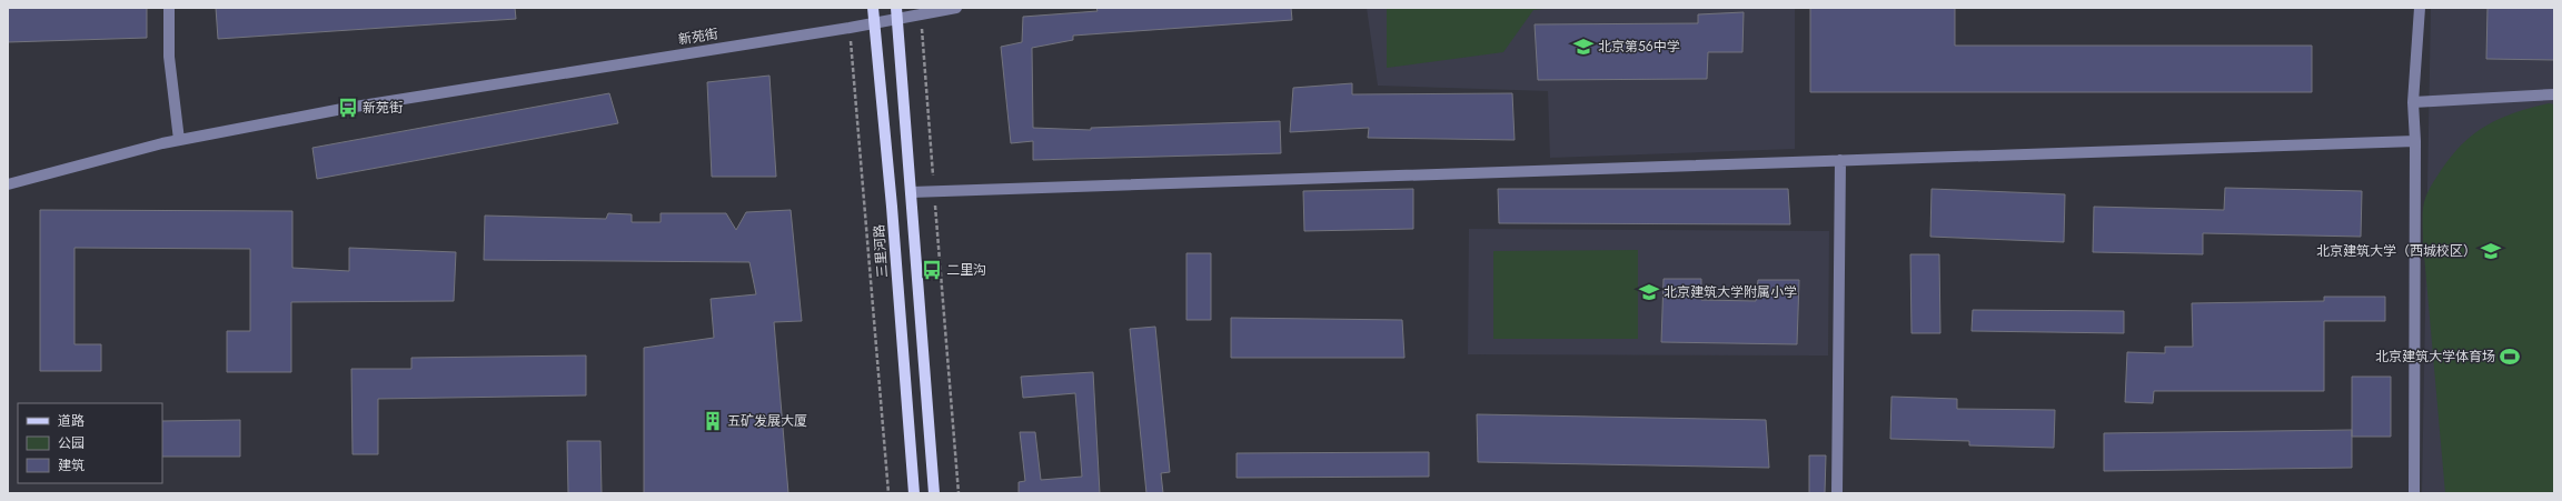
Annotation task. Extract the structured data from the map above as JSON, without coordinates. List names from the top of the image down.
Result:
{
  "streets": {
    "main road": ["三里河路"],
    "street": ["新苑街"]
  },
  "crossings": [
    ["新苑街", "三里河路"]
  ],
  "places": {
    "school or university": ["北京第56中学", "北京建筑大学（西城校区）", "北京建筑大学附属小学"],
    "bus stop": ["新苑街", "二里沟"],
    "sports": ["北京建筑大学体育场"],
    "building": ["五矿发展大厦"]
  },
  "legend": ["道路", "公园", "建筑"]
}
